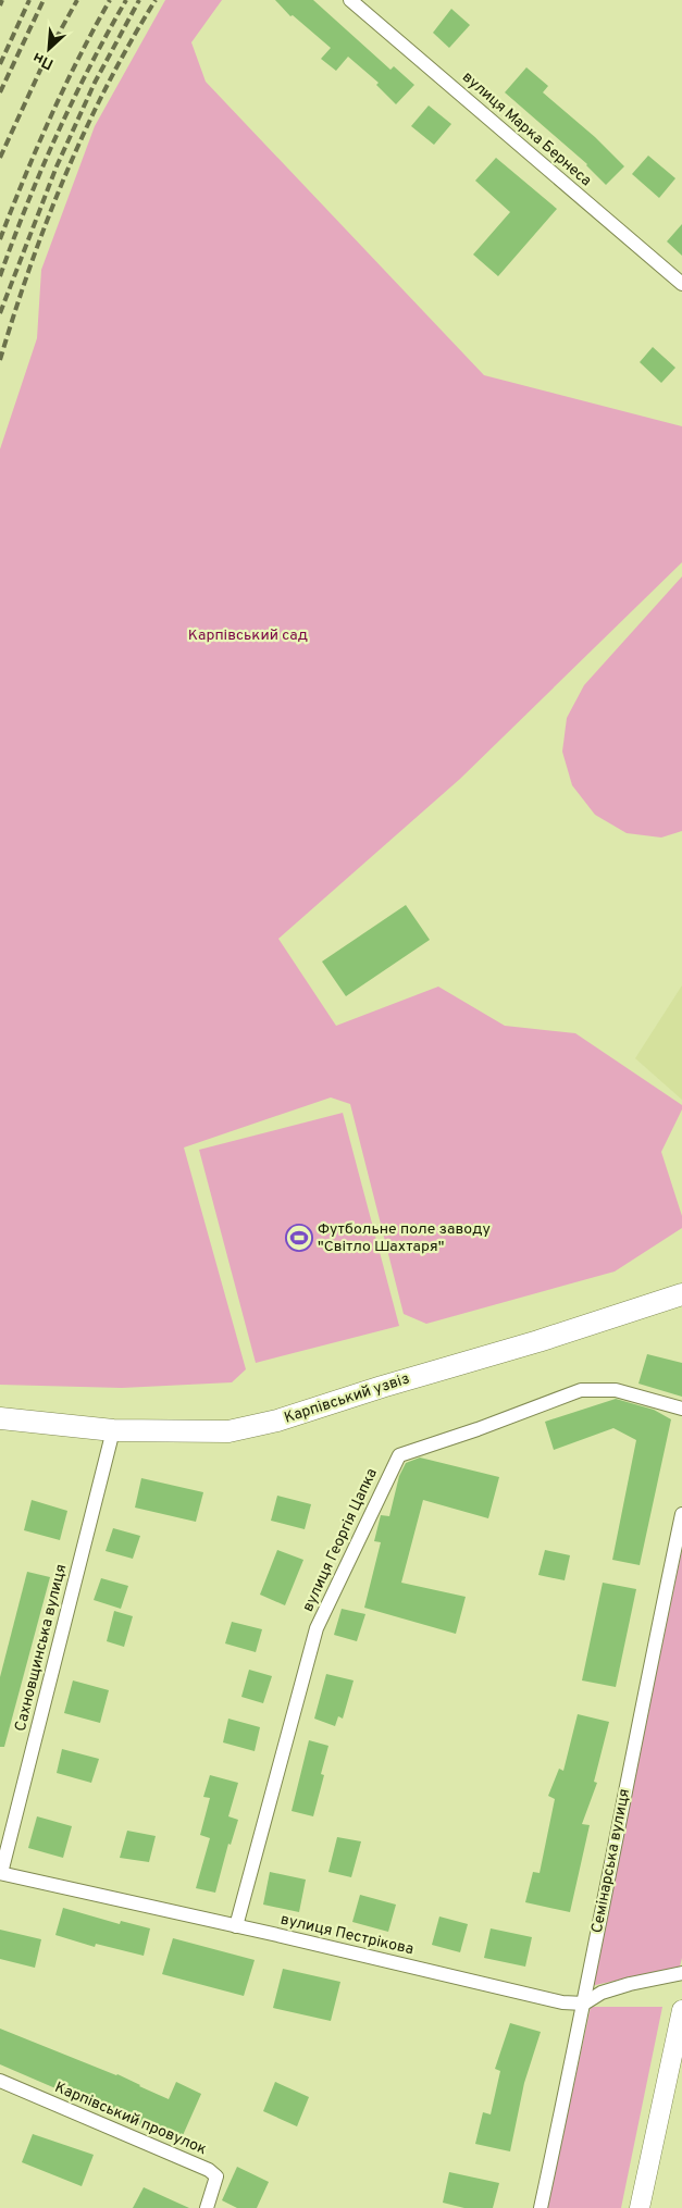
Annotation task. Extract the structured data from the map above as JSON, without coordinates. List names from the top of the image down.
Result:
{
  "streets": {
    "main road": ["Карпівський узвіз"],
    "street": [
      "вулиця Марка Бернеса",
      "вулиця Георгія Цапка",
      "Сахновщинська вулиця",
      "Семінарська вулиця",
      "вулиця Пестрікова",
      "Карпівський провулок"
    ]
  },
  "crossings": [
    ["Карпівський узвіз", "Сахновщинська вулиця"],
    ["вулиця Георгія Цапка", "вулиця Пестрікова"],
    ["Сахновщинська вулиця", "вулиця Пестрікова"],
    ["Семінарська вулиця", "вулиця Пестрікова"]
  ],
  "parks": ["Карпівський сад"],
  "places": {
    "sports": ["Футбольне поле заводу \"Світло Шахтаря\""]
  },
  "north": "bottom left"
}
